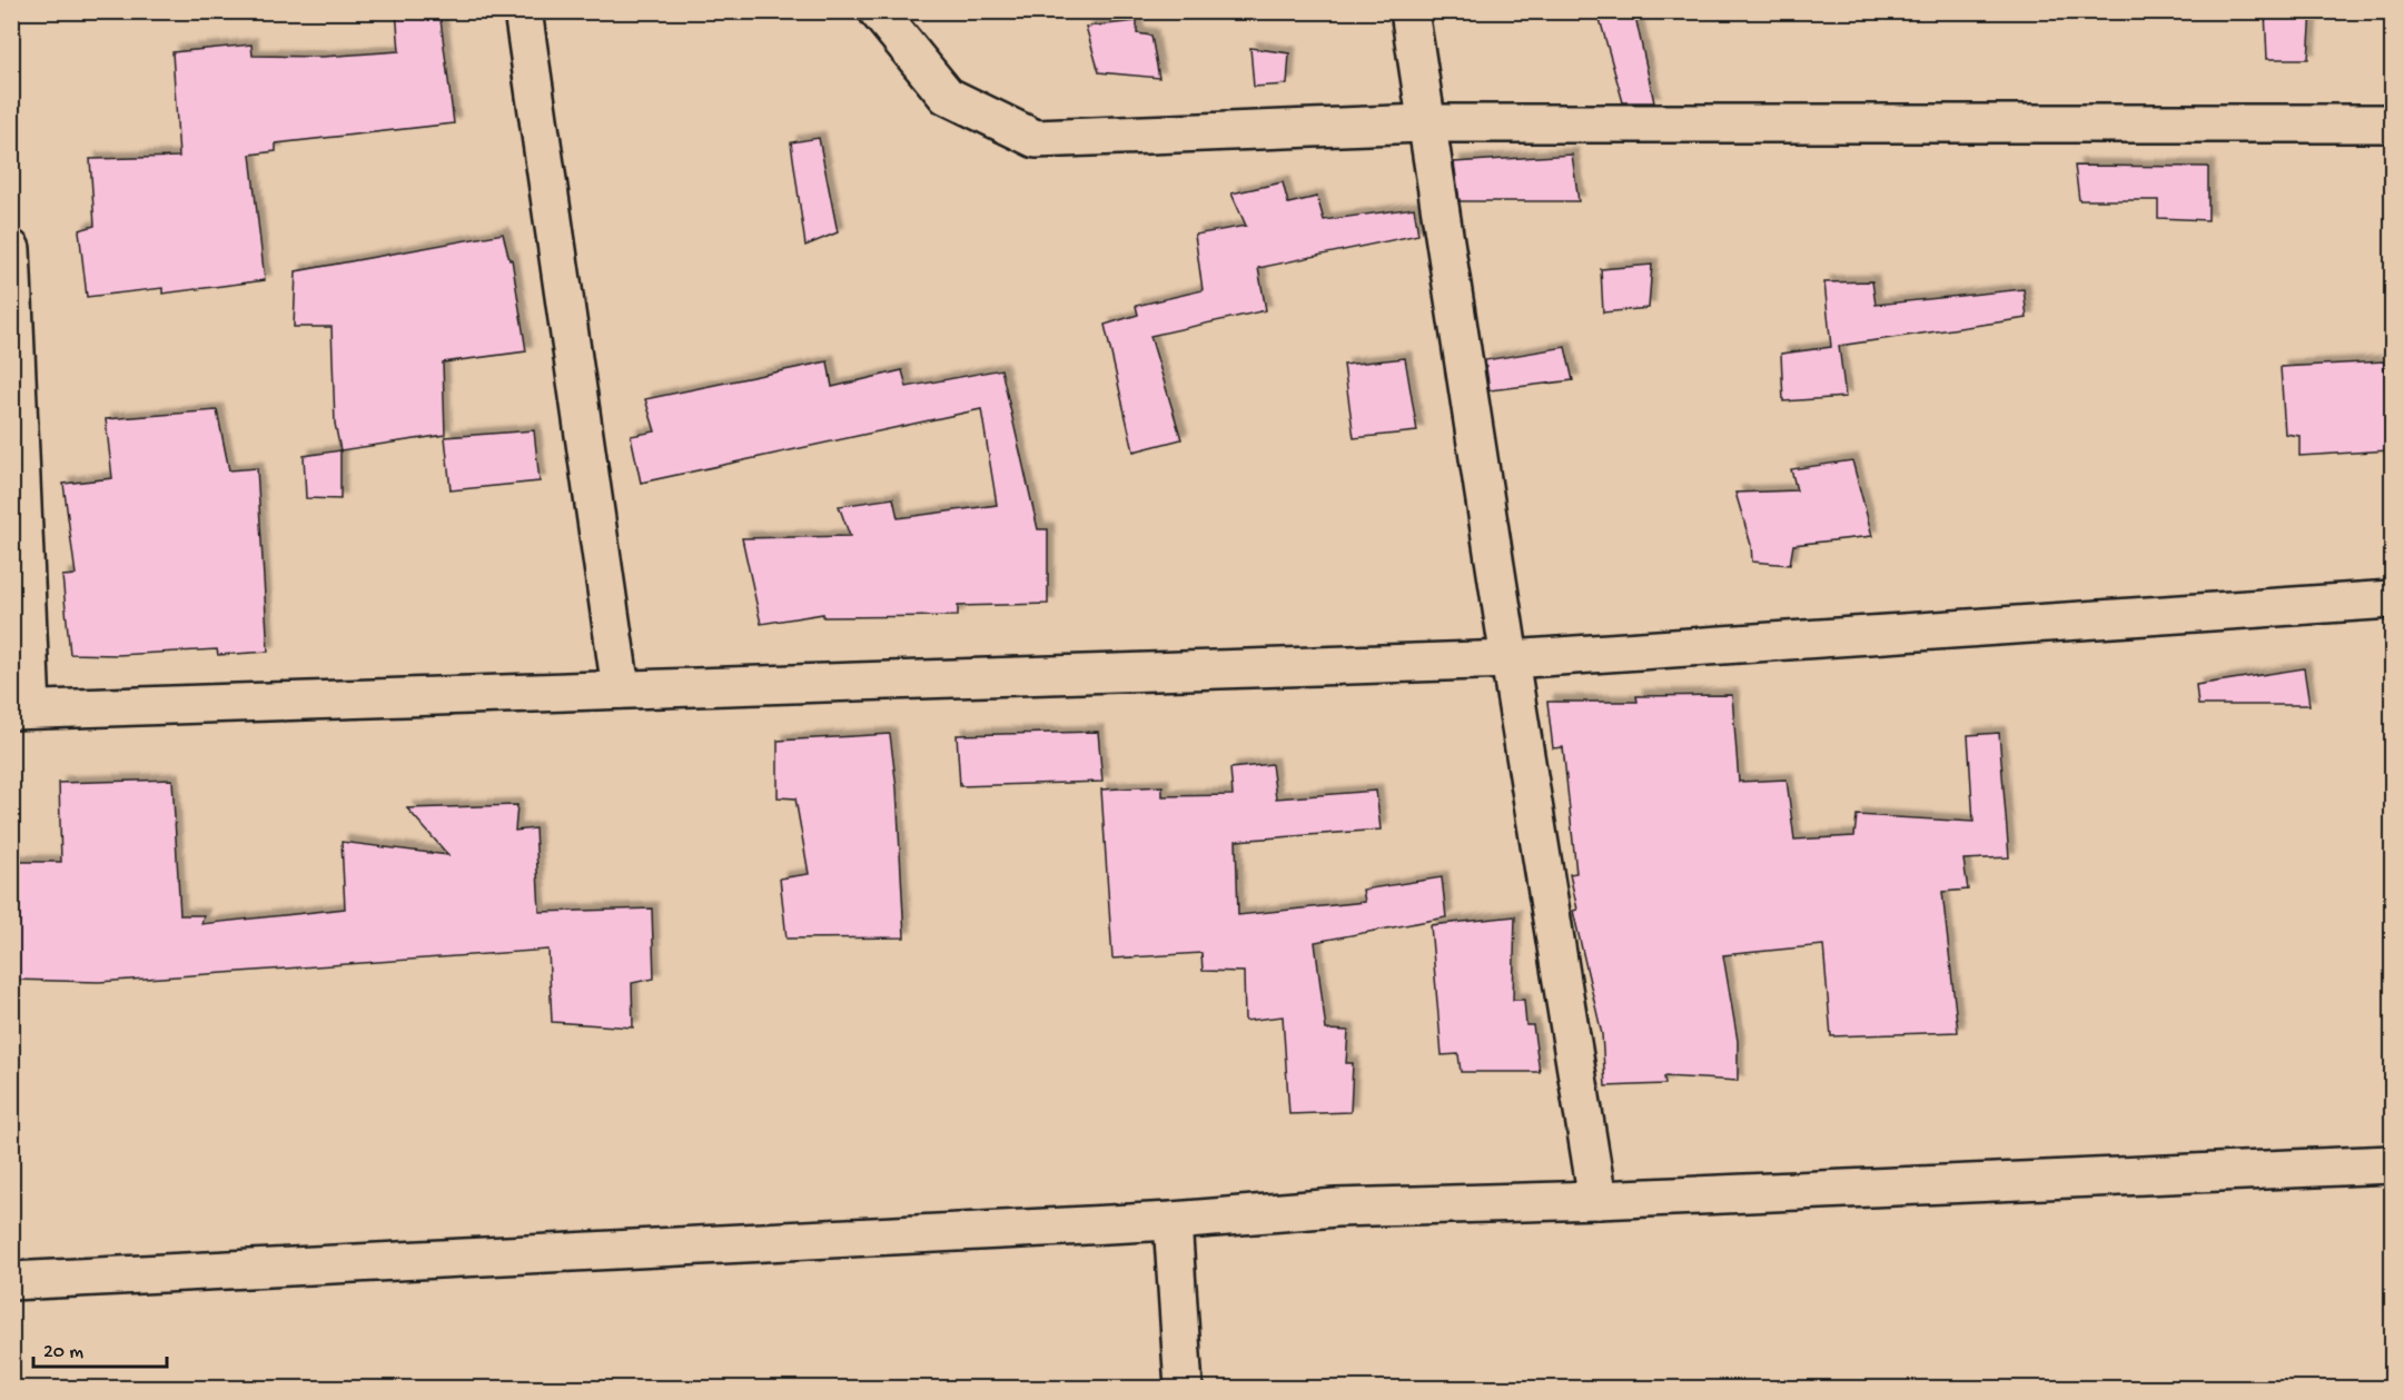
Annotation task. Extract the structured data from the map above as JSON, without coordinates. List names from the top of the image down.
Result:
{
  "scale_bar": "20 m"
}
